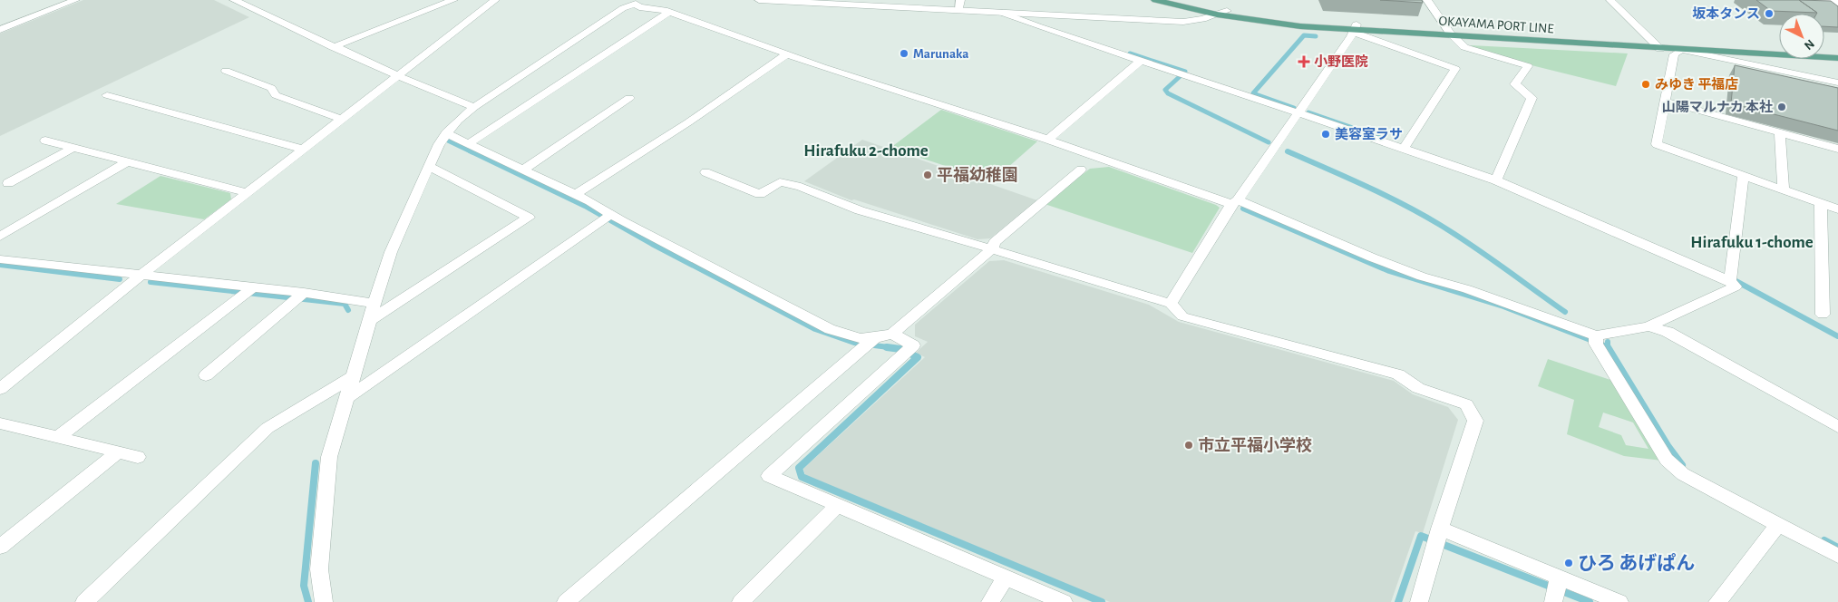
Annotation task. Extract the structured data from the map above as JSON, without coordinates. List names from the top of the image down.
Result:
{
  "streets": {
    "main road": ["OKAYAMA PORT LINE"]
  },
  "districts": ["Hirafuku 2-chome", "Hirafuku 1-chome"],
  "places": {
    "other": [
      "坂本タンス",
      "Marunaka",
      "みゆき 平福店",
      "山陽マルナカ 本社",
      "美容室ラサ",
      "平福幼稚園",
      "市立平福小学校",
      "ひろ あげぱん"
    ],
    "health": ["小野医院"]
  },
  "north": "bottom right"
}
